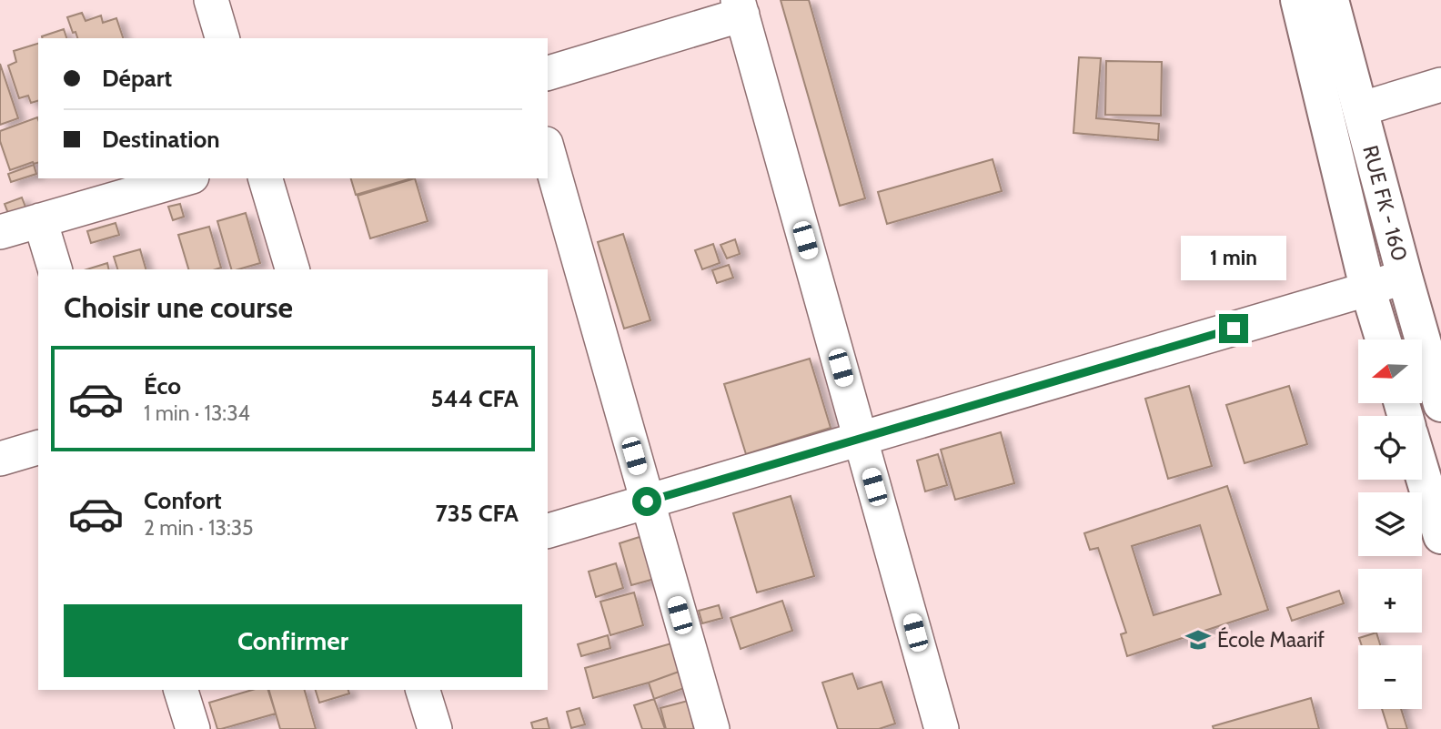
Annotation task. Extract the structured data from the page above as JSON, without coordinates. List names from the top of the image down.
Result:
{
  "streets": {
    "main road": ["RUE FK - 160"]
  },
  "places": {
    "school or university": ["École Maarif"]
  },
  "north": "left",
  "page": {
    "banner": ["Départ", "Destination"],
    "bubble": "1 min",
    "heading": "Choisir une course",
    "map_buttons": ["+", "−"],
    "list": [
      {
        "name": "Éco",
        "note": "1 min · 13:34",
        "value": "544 CFA"
      },
      {
        "name": "Confort",
        "note": "2 min · 13:35",
        "value": "735 CFA"
      }
    ],
    "buttons": "Confirmer"
  }
}
